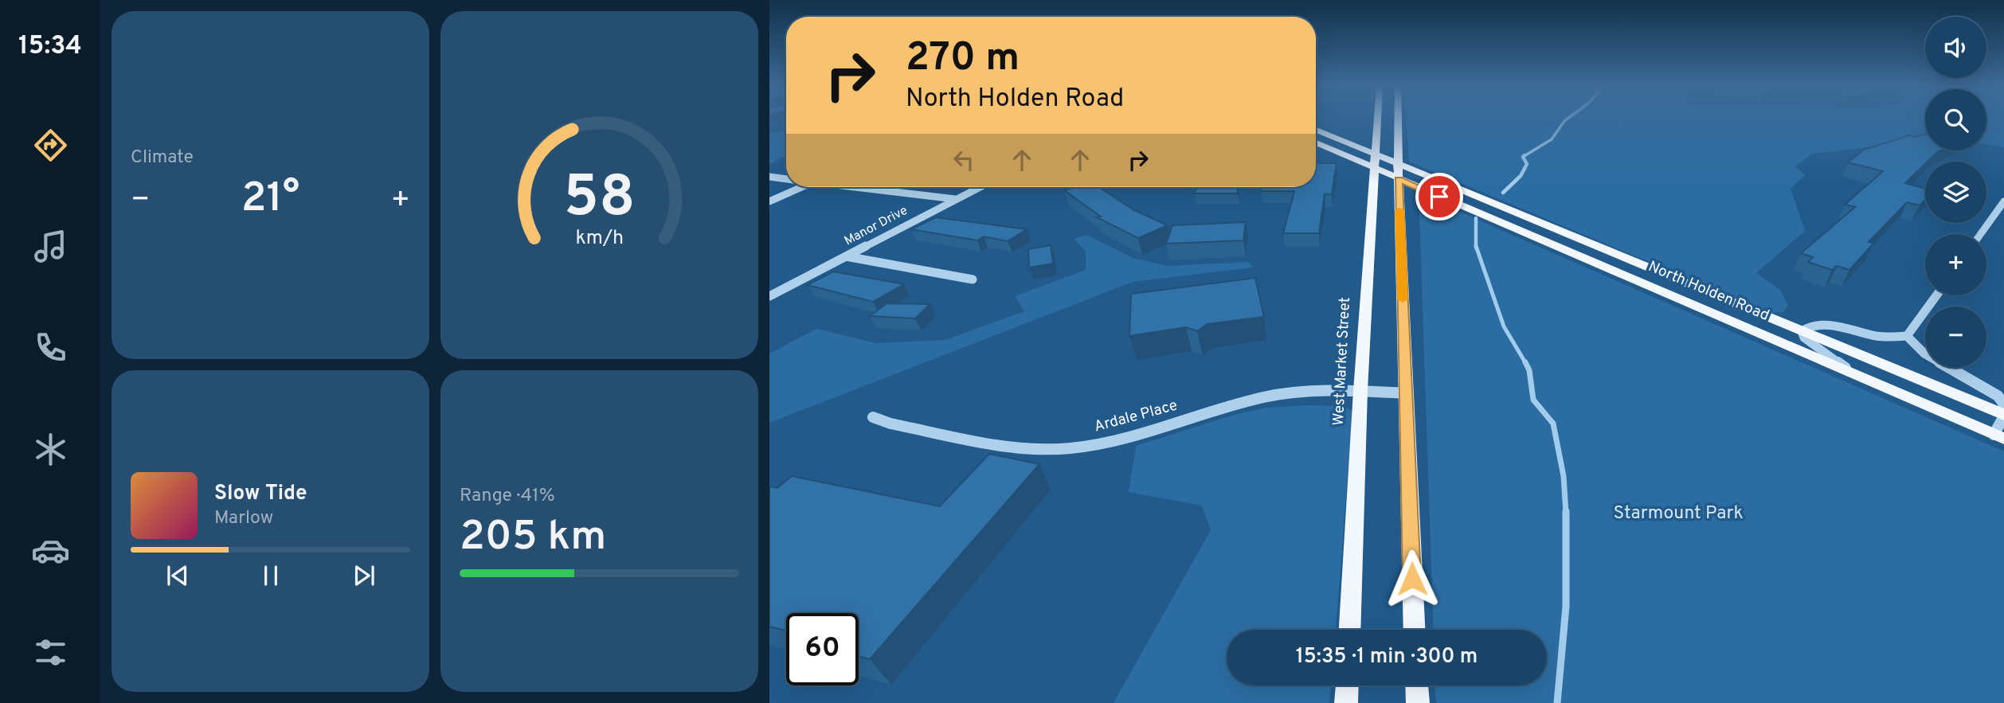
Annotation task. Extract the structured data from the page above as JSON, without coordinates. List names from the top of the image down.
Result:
{
  "streets": {
    "main road": ["North Holden Road", "West Market Street"],
    "street": ["Manor Drive", "Ardale Place"]
  },
  "crossings": [
    ["North Holden Road", "West Market Street"],
    ["West Market Street", "Ardale Place"]
  ],
  "parks": ["Starmount Park"],
  "page": {
    "tabs": "15:34",
    "tile": [
      "Climate",
      ["Range · 41%", "205 km"]
    ],
    "map_buttons": ["+", "−"],
    "turn": ["270 m", "North Holden Road"],
    "heat": ["−", "21°", "+"],
    "song": ["Slow Tide", "Marlow"],
    "limit": "60",
    "trip": "15:35 · 1 min · 300 m",
    "gauge": ["58", "km/h"]
  }
}
